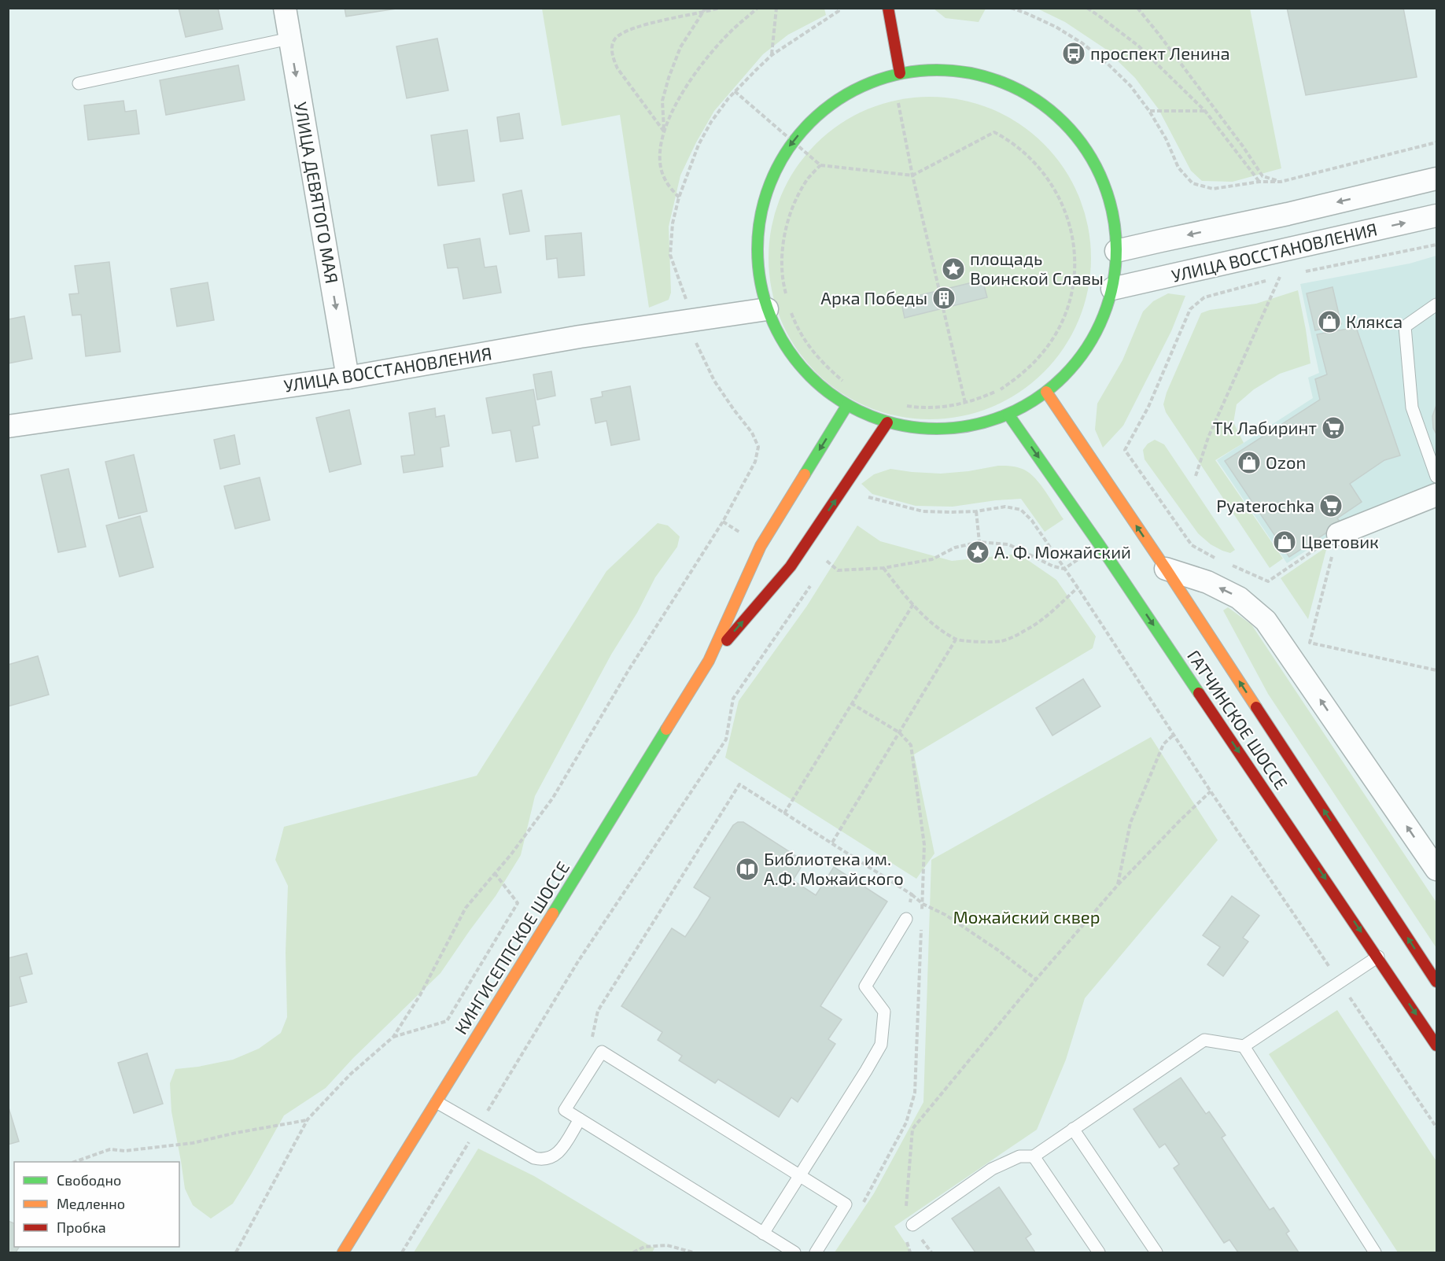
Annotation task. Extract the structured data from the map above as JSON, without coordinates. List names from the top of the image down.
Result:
{
  "streets": {
    "main road": ["ГАТЧИНСКОЕ ШОССЕ", "КИНГИСЕППСКОЕ ШОССЕ"],
    "street": ["УЛИЦА ДЕВЯТОГО МАЯ", "УЛИЦА ВОССТАНОВЛЕНИЯ"]
  },
  "crossings": [
    ["УЛИЦА ДЕВЯТОГО МАЯ", "УЛИЦА ВОССТАНОВЛЕНИЯ"]
  ],
  "one_way": ["УЛИЦА ДЕВЯТОГО МАЯ"],
  "parks": ["Можайский сквер"],
  "places": {
    "bus stop": ["проспект Ленина"],
    "place": ["площадь Воинской Славы", "А. Ф. Можайский"],
    "building": ["Арка Победы"],
    "shop": ["Клякса", "Ozon", "Цветовик"],
    "supermarket": ["ТК Лабиринт", "Pyaterochka"],
    "library": ["Библиотека им. А.Ф. Можайского"]
  },
  "legend": ["Свободно", "Медленно", "Пробка"]
}
